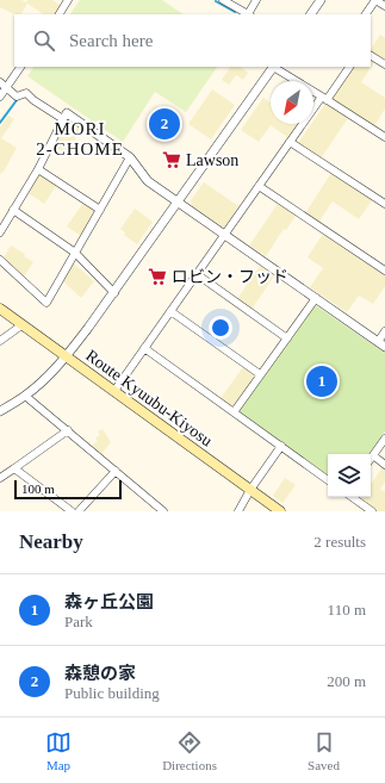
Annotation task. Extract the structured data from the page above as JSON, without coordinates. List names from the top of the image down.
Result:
{
  "streets": {
    "main road": ["Route Kyuubu-Kiyosu"]
  },
  "districts": ["MORI 2-CHOME"],
  "places": {
    "supermarket": ["Lawson", "ロビン・フッド"]
  },
  "scale_bar": "100 m",
  "north": "bottom left",
  "page": {
    "search": "Search here",
    "pins": ["2", "1"],
    "scale": "100 m",
    "heading": ["Nearby", "2 results"],
    "list": [
      {
        "mark": "1",
        "name": "森ヶ丘公園",
        "note": "Park",
        "value": "110 m"
      },
      {
        "mark": "2",
        "name": "森憩の家",
        "note": "Public building",
        "value": "200 m"
      }
    ],
    "nav": ["Map", "Directions", "Saved"]
  }
}
